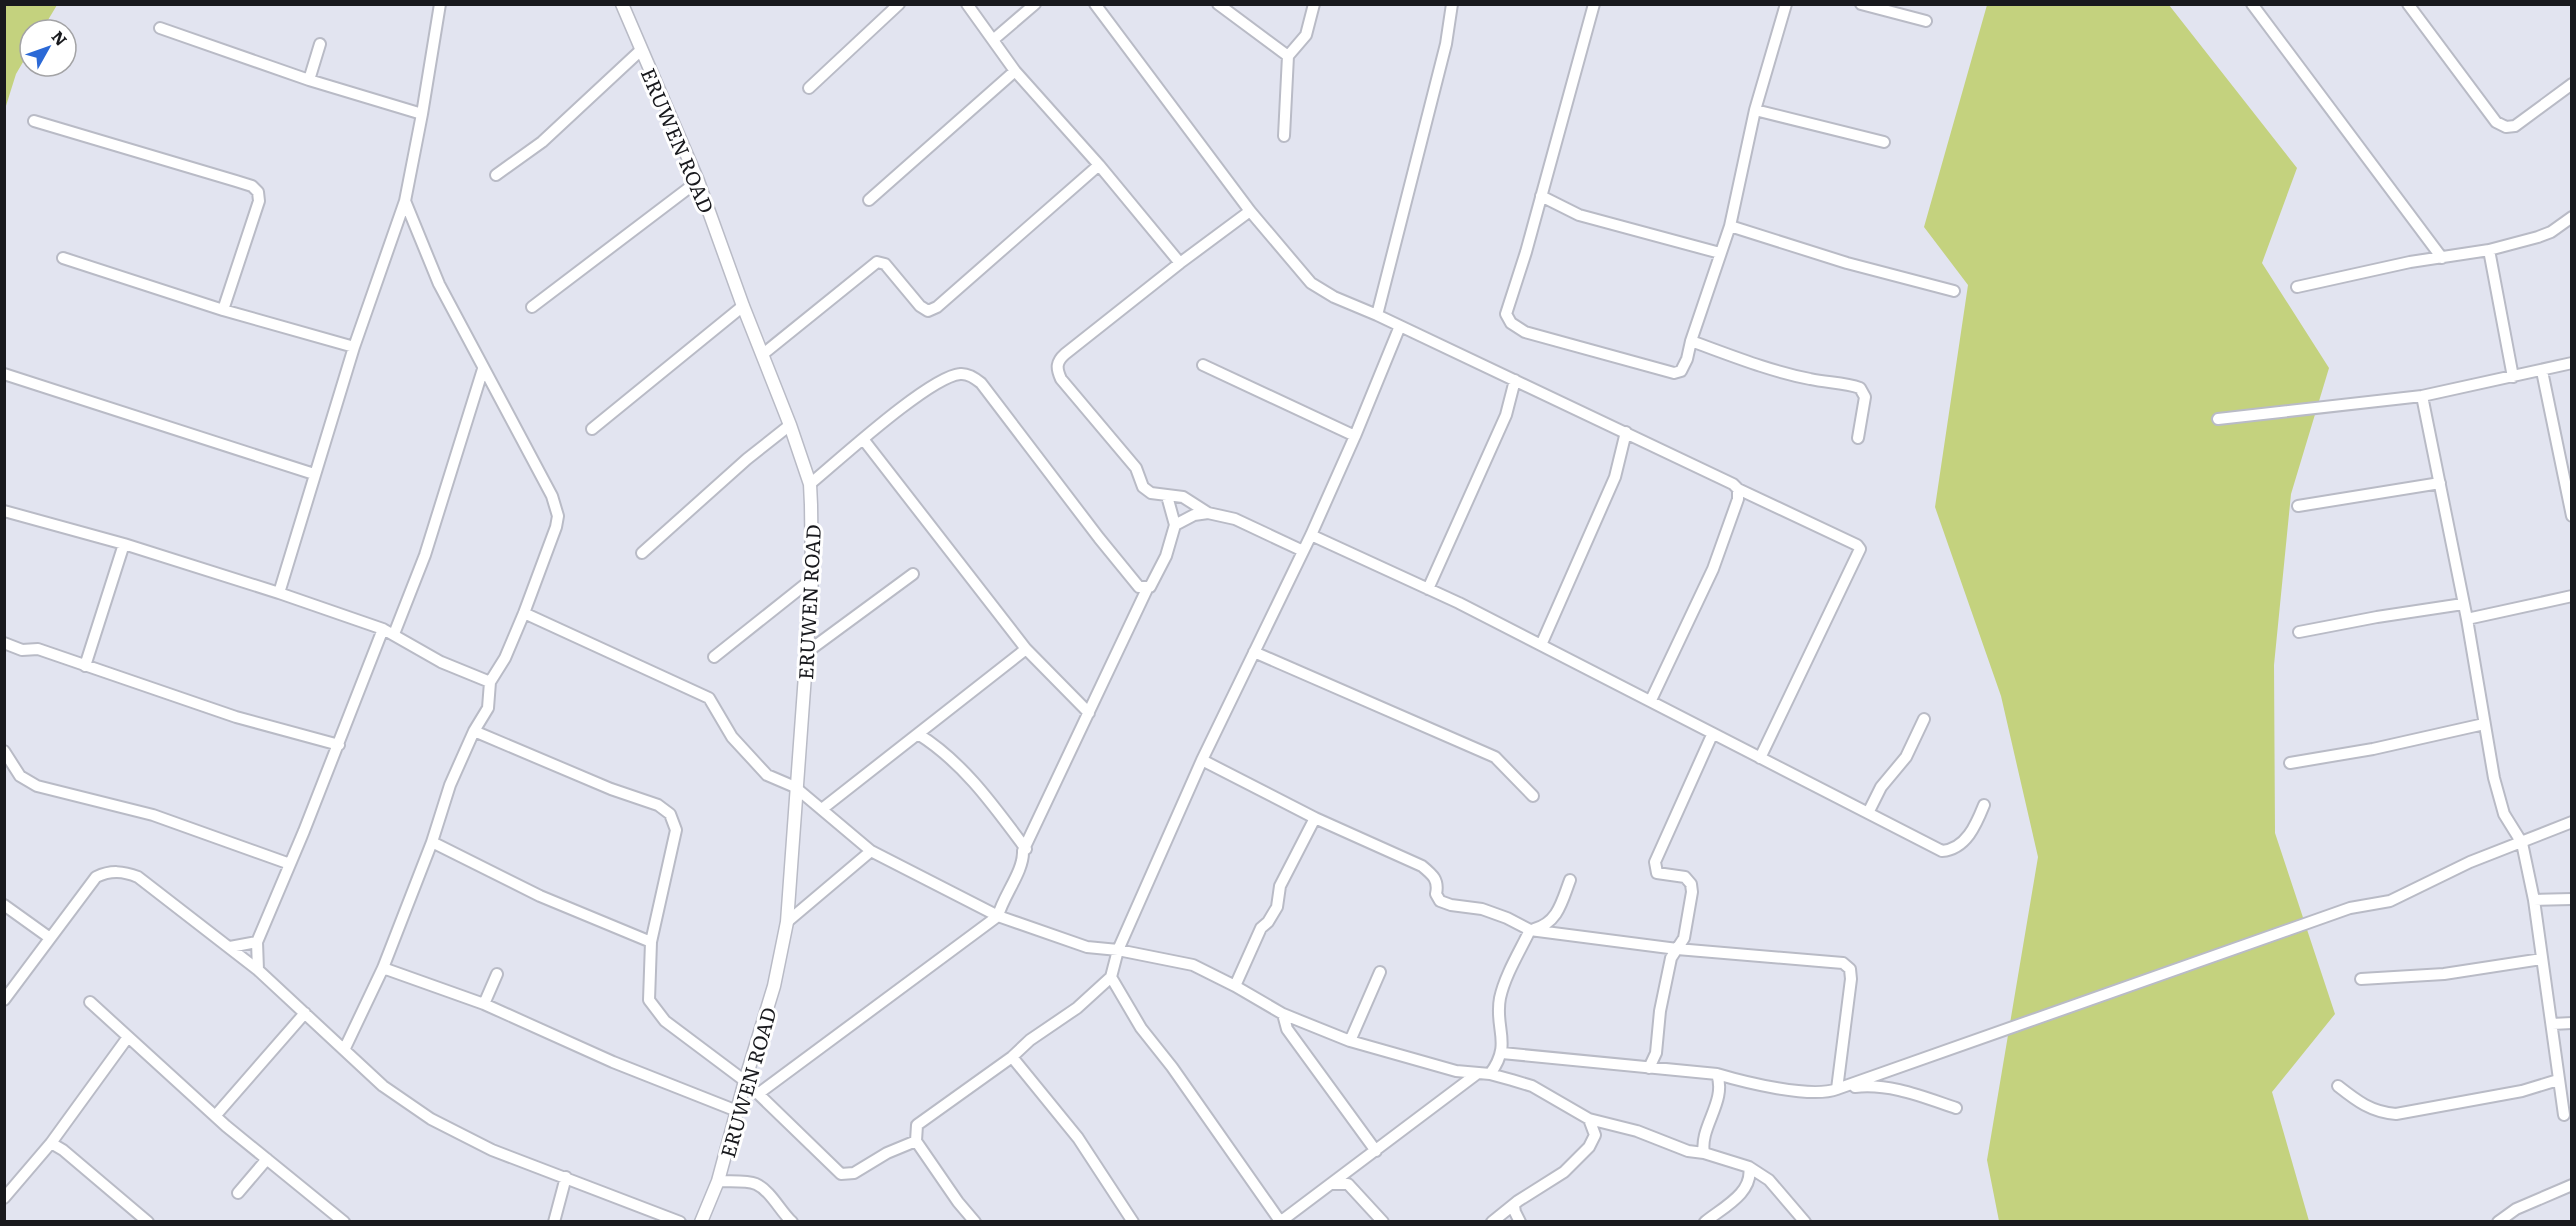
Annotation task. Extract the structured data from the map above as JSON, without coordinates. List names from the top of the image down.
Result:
{
  "streets": {
    "street": ["ERUWEN ROAD"]
  },
  "north": "top right"
}
